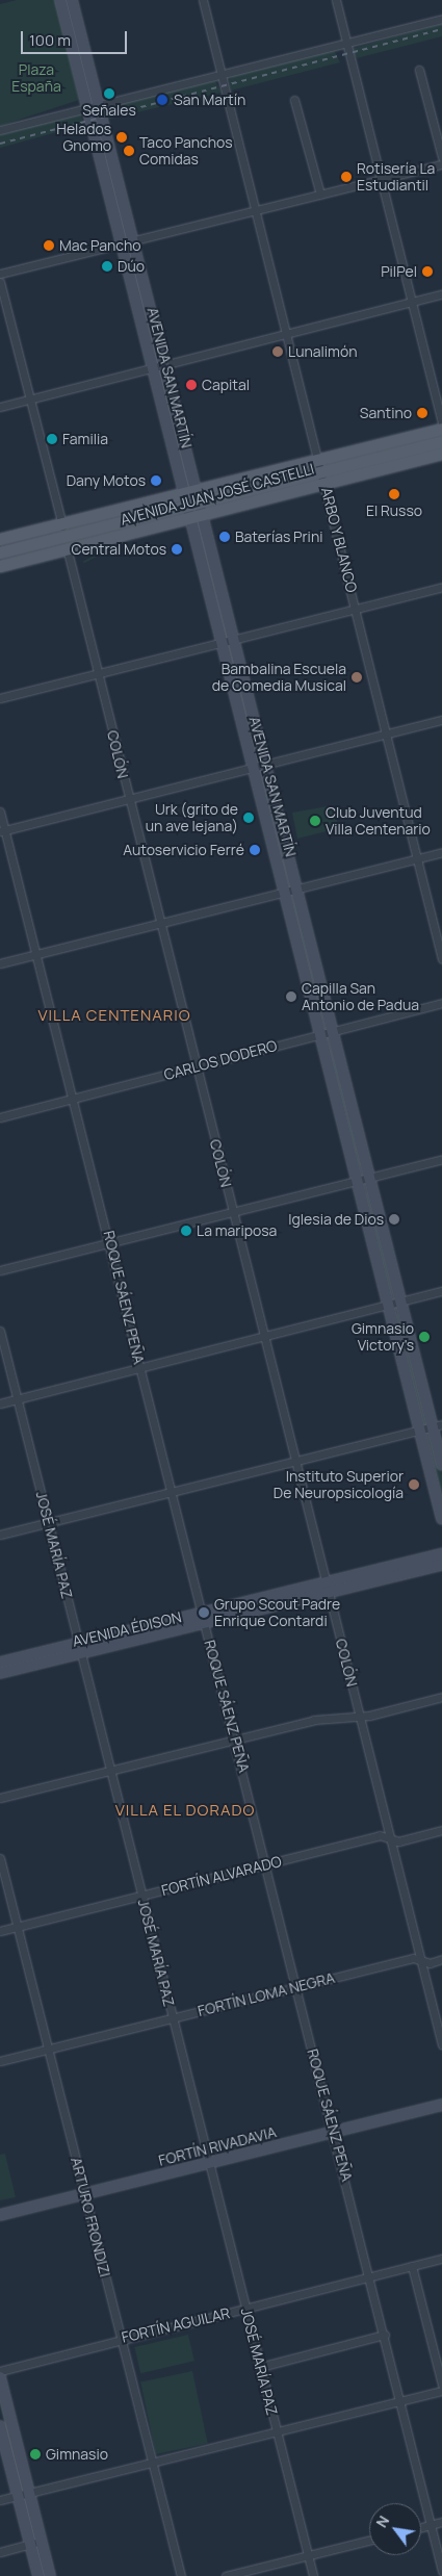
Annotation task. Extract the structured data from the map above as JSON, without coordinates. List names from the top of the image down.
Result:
{
  "streets": {
    "main road": [
      "AVENIDA SAN MARTÍN",
      "AVENIDA JUAN JOSÉ CASTELLI",
      "AVENIDA ÉDISON",
      "FORTÍN RIVADAVIA"
    ],
    "street": [
      "ARBO Y BLANCO",
      "COLÓN",
      "CARLOS DODERO",
      "ROQUE SÁENZ PEÑA",
      "JOSÉ MARÍA PAZ",
      "FORTÍN ALVARADO",
      "FORTÍN LOMA NEGRA",
      "ARTURO FRONDIZI",
      "FORTÍN AGUILAR"
    ]
  },
  "crossings": [
    ["AVENIDA SAN MARTÍN", "AVENIDA JUAN JOSÉ CASTELLI"],
    ["AVENIDA SAN MARTÍN", "CARLOS DODERO"],
    ["AVENIDA JUAN JOSÉ CASTELLI", "ARBO Y BLANCO"],
    ["AVENIDA JUAN JOSÉ CASTELLI", "COLÓN"],
    ["COLÓN", "CARLOS DODERO"],
    ["COLÓN", "AVENIDA ÉDISON"],
    ["COLÓN", "FORTÍN ALVARADO"],
    ["COLÓN", "FORTÍN LOMA NEGRA"],
    ["CARLOS DODERO", "ROQUE SÁENZ PEÑA"],
    ["ROQUE SÁENZ PEÑA", "AVENIDA ÉDISON"],
    ["ROQUE SÁENZ PEÑA", "FORTÍN ALVARADO"],
    ["ROQUE SÁENZ PEÑA", "FORTÍN LOMA NEGRA"],
    ["ROQUE SÁENZ PEÑA", "FORTÍN RIVADAVIA"],
    ["ROQUE SÁENZ PEÑA", "FORTÍN AGUILAR"],
    ["JOSÉ MARÍA PAZ", "AVENIDA ÉDISON"],
    ["JOSÉ MARÍA PAZ", "FORTÍN ALVARADO"],
    ["JOSÉ MARÍA PAZ", "FORTÍN LOMA NEGRA"],
    ["JOSÉ MARÍA PAZ", "FORTÍN RIVADAVIA"],
    ["JOSÉ MARÍA PAZ", "FORTÍN AGUILAR"],
    ["FORTÍN ALVARADO", "ARTURO FRONDIZI"],
    ["FORTÍN LOMA NEGRA", "ARTURO FRONDIZI"],
    ["FORTÍN RIVADAVIA", "ARTURO FRONDIZI"],
    ["ARTURO FRONDIZI", "FORTÍN AGUILAR"]
  ],
  "districts": ["VILLA CENTENARIO", "VILLA EL DORADO"],
  "parks": ["Plaza España"],
  "places": [
    "Señales",
    "San Martín",
    "Helados Gnomo",
    "Taco Panchos Comidas",
    "Rotisería La Estudiantil",
    "Mac Pancho",
    "Dúo",
    "PilPel",
    "Lunalimón",
    "Capital",
    "Santino",
    "Familia",
    "Dany Motos",
    "El Russo",
    "Baterías Prini",
    "Central Motos",
    "Bambalina Escuela de Comedia Musical",
    "Urk (grito de un ave lejana)",
    "Club Juventud Villa Centenario",
    "Autoservicio Ferré",
    "Capilla San Antonio de Padua",
    "Iglesia de Dios",
    "La mariposa",
    "Gimnasio Victory's",
    "Instituto Superior De Neuropsicología",
    "Grupo Scout Padre Enrique Contardi",
    "Gimnasio"
  ],
  "scale_bar": "100 m",
  "north": "top left"
}
